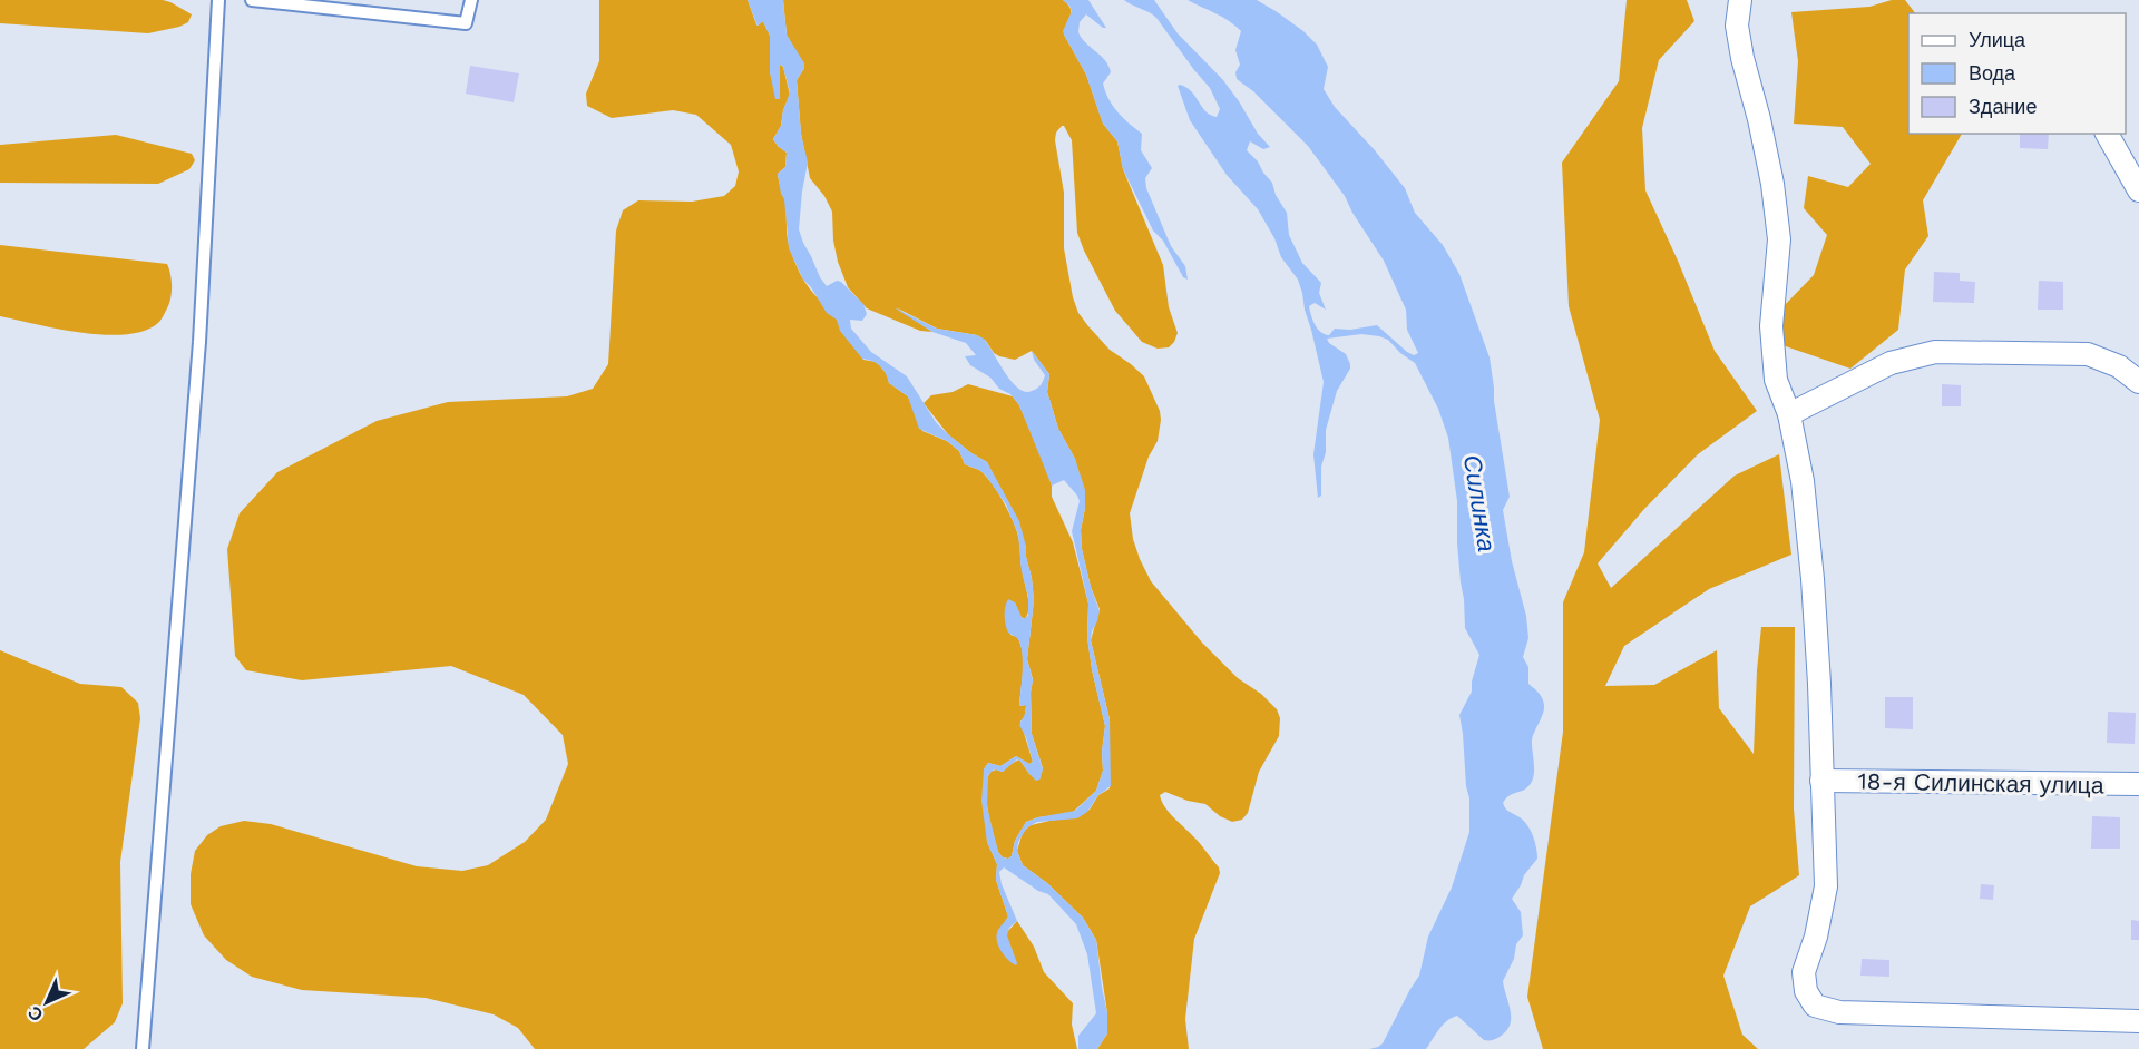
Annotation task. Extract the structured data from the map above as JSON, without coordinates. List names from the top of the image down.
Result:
{
  "streets": {
    "street": ["18-я Силинская улица"]
  },
  "water": ["Силинка"],
  "legend": ["Улица", "Вода", "Здание"],
  "north": "bottom left"
}
